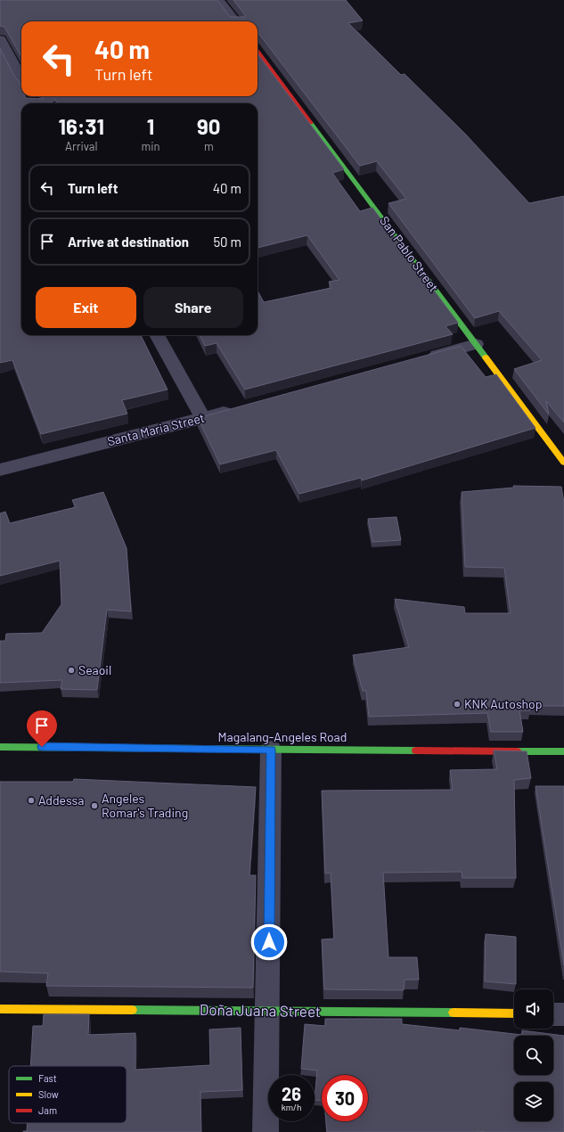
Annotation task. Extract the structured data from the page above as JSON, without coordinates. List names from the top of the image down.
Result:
{
  "streets": {
    "street": [
      "San Pablo Street",
      "Santa Maria Street",
      "Magalang-Angeles Road",
      "Doña Juana Street"
    ]
  },
  "places": [
    "Seaoil",
    "KNK Autoshop",
    "Addessa",
    "Angeles Romar's Trading"
  ],
  "legend": ["Fast", "Slow", "Jam"],
  "page": {
    "turn": ["40 m", "Turn left"],
    "eta": [
      "16:31",
      "Arrival",
      "1",
      "min",
      "90",
      "m"
    ],
    "list": [
      {
        "name": "Turn left",
        "value": "40 m"
      },
      {
        "name": "Arrive at destination",
        "value": "50 m"
      }
    ],
    "buttons": ["Exit", "Share"],
    "speed": "26 km/h",
    "limit": "30"
  }
}
